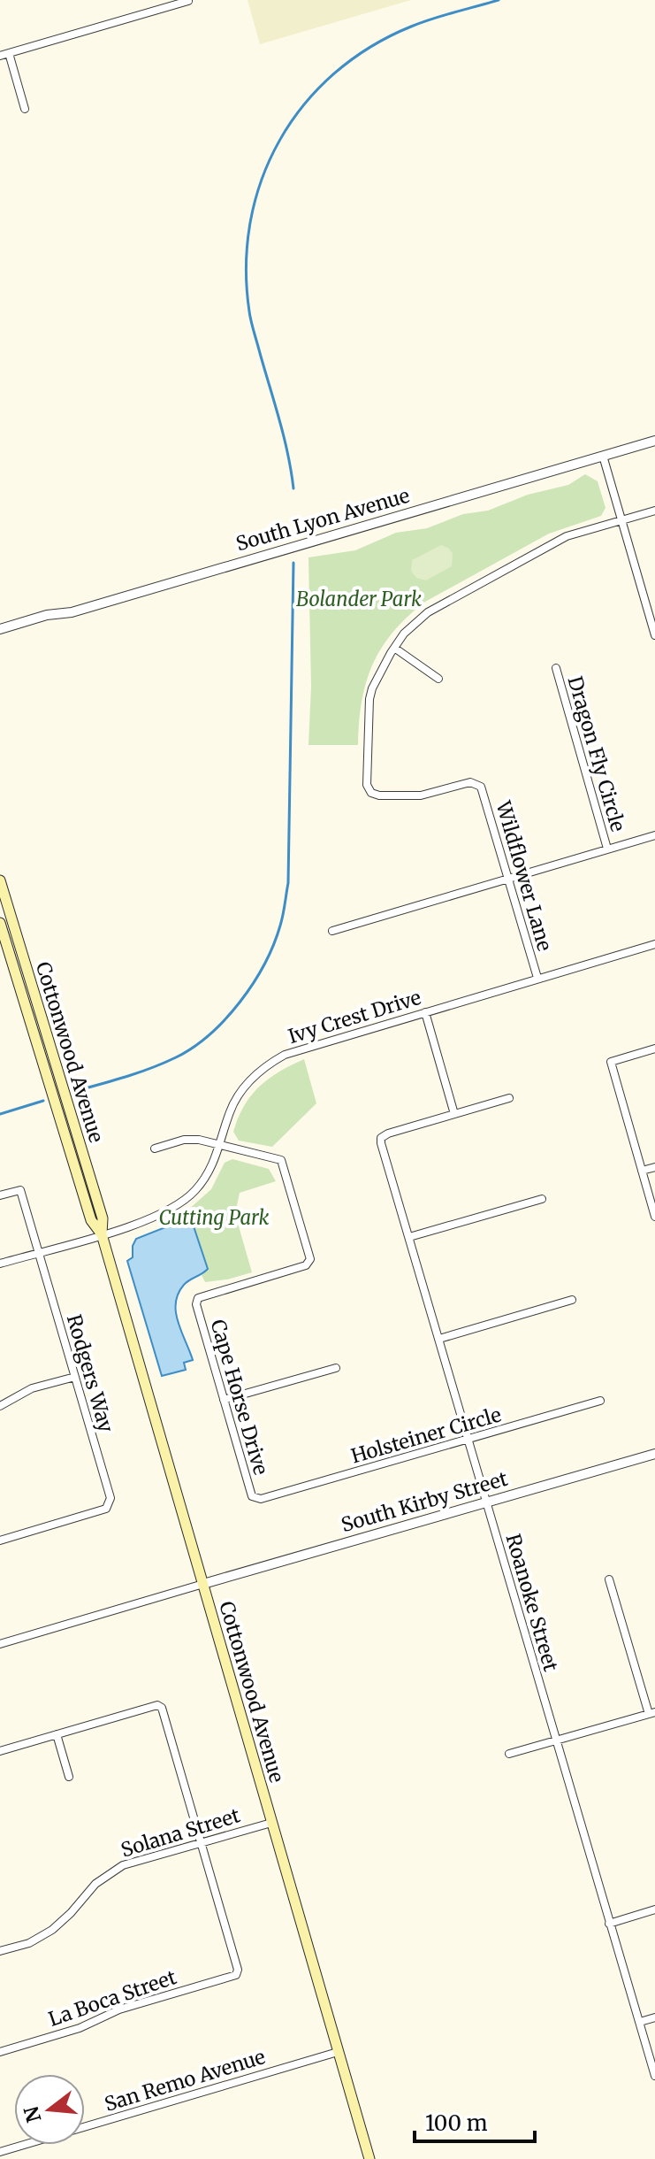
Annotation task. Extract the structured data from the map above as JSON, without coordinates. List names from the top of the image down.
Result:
{
  "streets": {
    "main road": ["Cottonwood Avenue"],
    "street": [
      "South Lyon Avenue",
      "Dragon Fly Circle",
      "Wildflower Lane",
      "Ivy Crest Drive",
      "Rodgers Way",
      "Cape Horse Drive",
      "Holsteiner Circle",
      "South Kirby Street",
      "Roanoke Street",
      "Solana Street",
      "La Boca Street",
      "San Remo Avenue"
    ]
  },
  "crossings": [
    ["Wildflower Lane", "Ivy Crest Drive"],
    ["Ivy Crest Drive", "Cottonwood Avenue"],
    ["Ivy Crest Drive", "Rodgers Way"],
    ["Ivy Crest Drive", "Cape Horse Drive"],
    ["Cottonwood Avenue", "South Kirby Street"],
    ["Cottonwood Avenue", "Solana Street"],
    ["Cottonwood Avenue", "San Remo Avenue"],
    ["Cape Horse Drive", "Holsteiner Circle"],
    ["Holsteiner Circle", "Roanoke Street"],
    ["South Kirby Street", "Roanoke Street"],
    ["Solana Street", "La Boca Street"]
  ],
  "parks": ["Bolander Park", "Cutting Park"],
  "scale_bar": "100 m",
  "north": "left"
}
